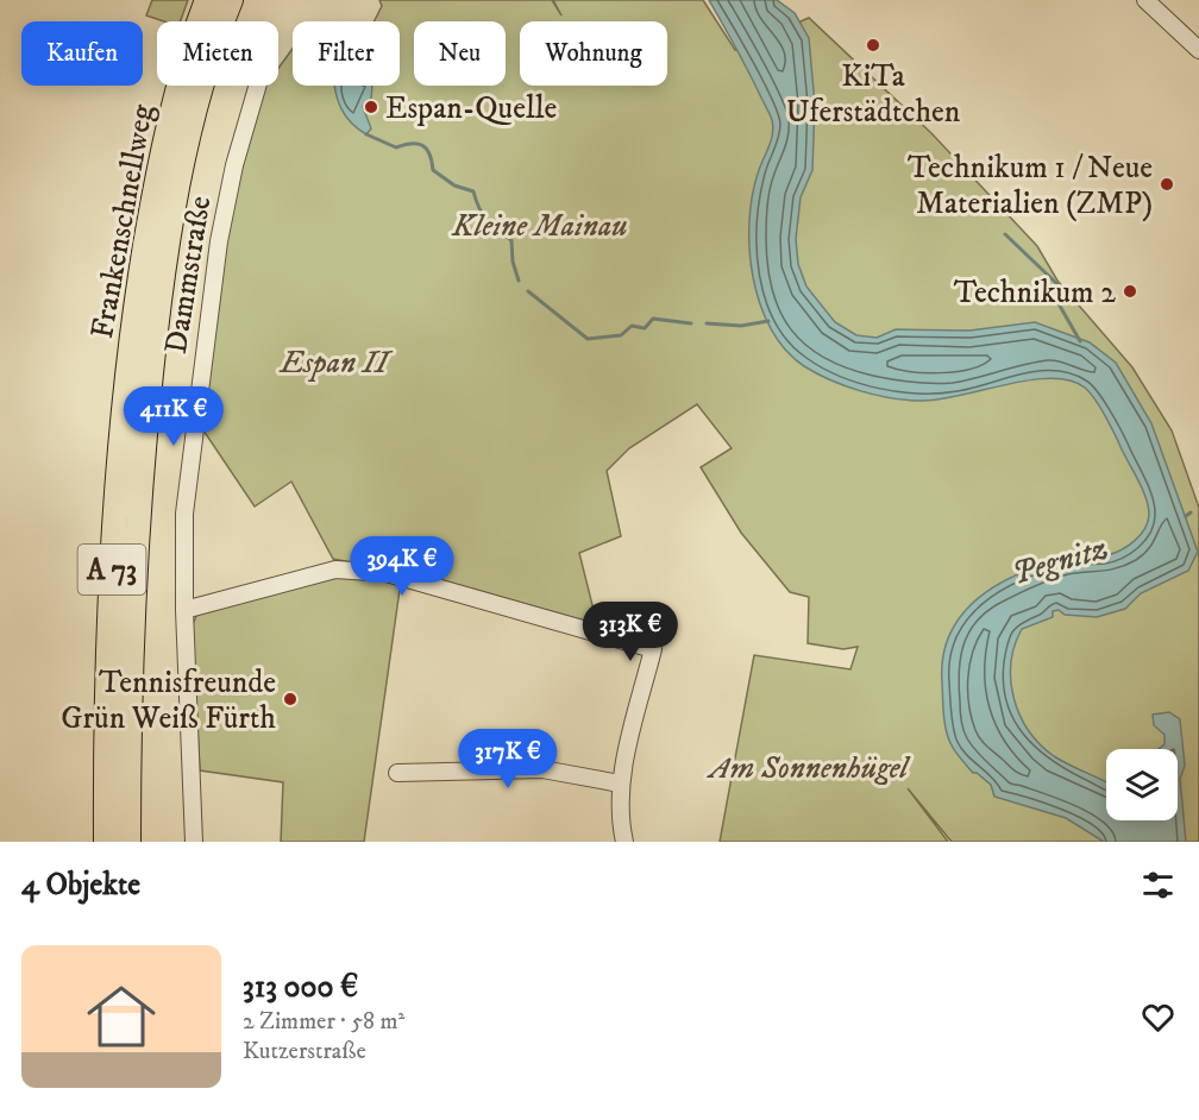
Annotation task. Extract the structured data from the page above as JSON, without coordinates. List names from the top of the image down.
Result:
{
  "streets": {
    "highway": ["Frankenschnellweg", "A 73"],
    "street": ["Dammstraße"]
  },
  "water": ["Pegnitz"],
  "parks": ["Kleine Mainau", "Espan II", "Am Sonnenhügel"],
  "places": [
    "KiTa Uferstädtchen",
    "Espan-Quelle",
    "Technikum 1 / Neue Materialien (ZMP)",
    "Technikum 2",
    "Tennisfreunde Grün Weiß Fürth"
  ],
  "page": {
    "chip": [
      "Kaufen",
      "Mieten",
      "Filter",
      "Neu",
      "Wohnung"
    ],
    "price": [
      "411K €",
      "394K €",
      "313K €",
      "317K €"
    ],
    "heading": "4 Objekte",
    "list": [
      {
        "name": "313 000 €",
        "note": "2 Zimmer · 58 m² · Kutzerstraße"
      }
    ]
  }
}
